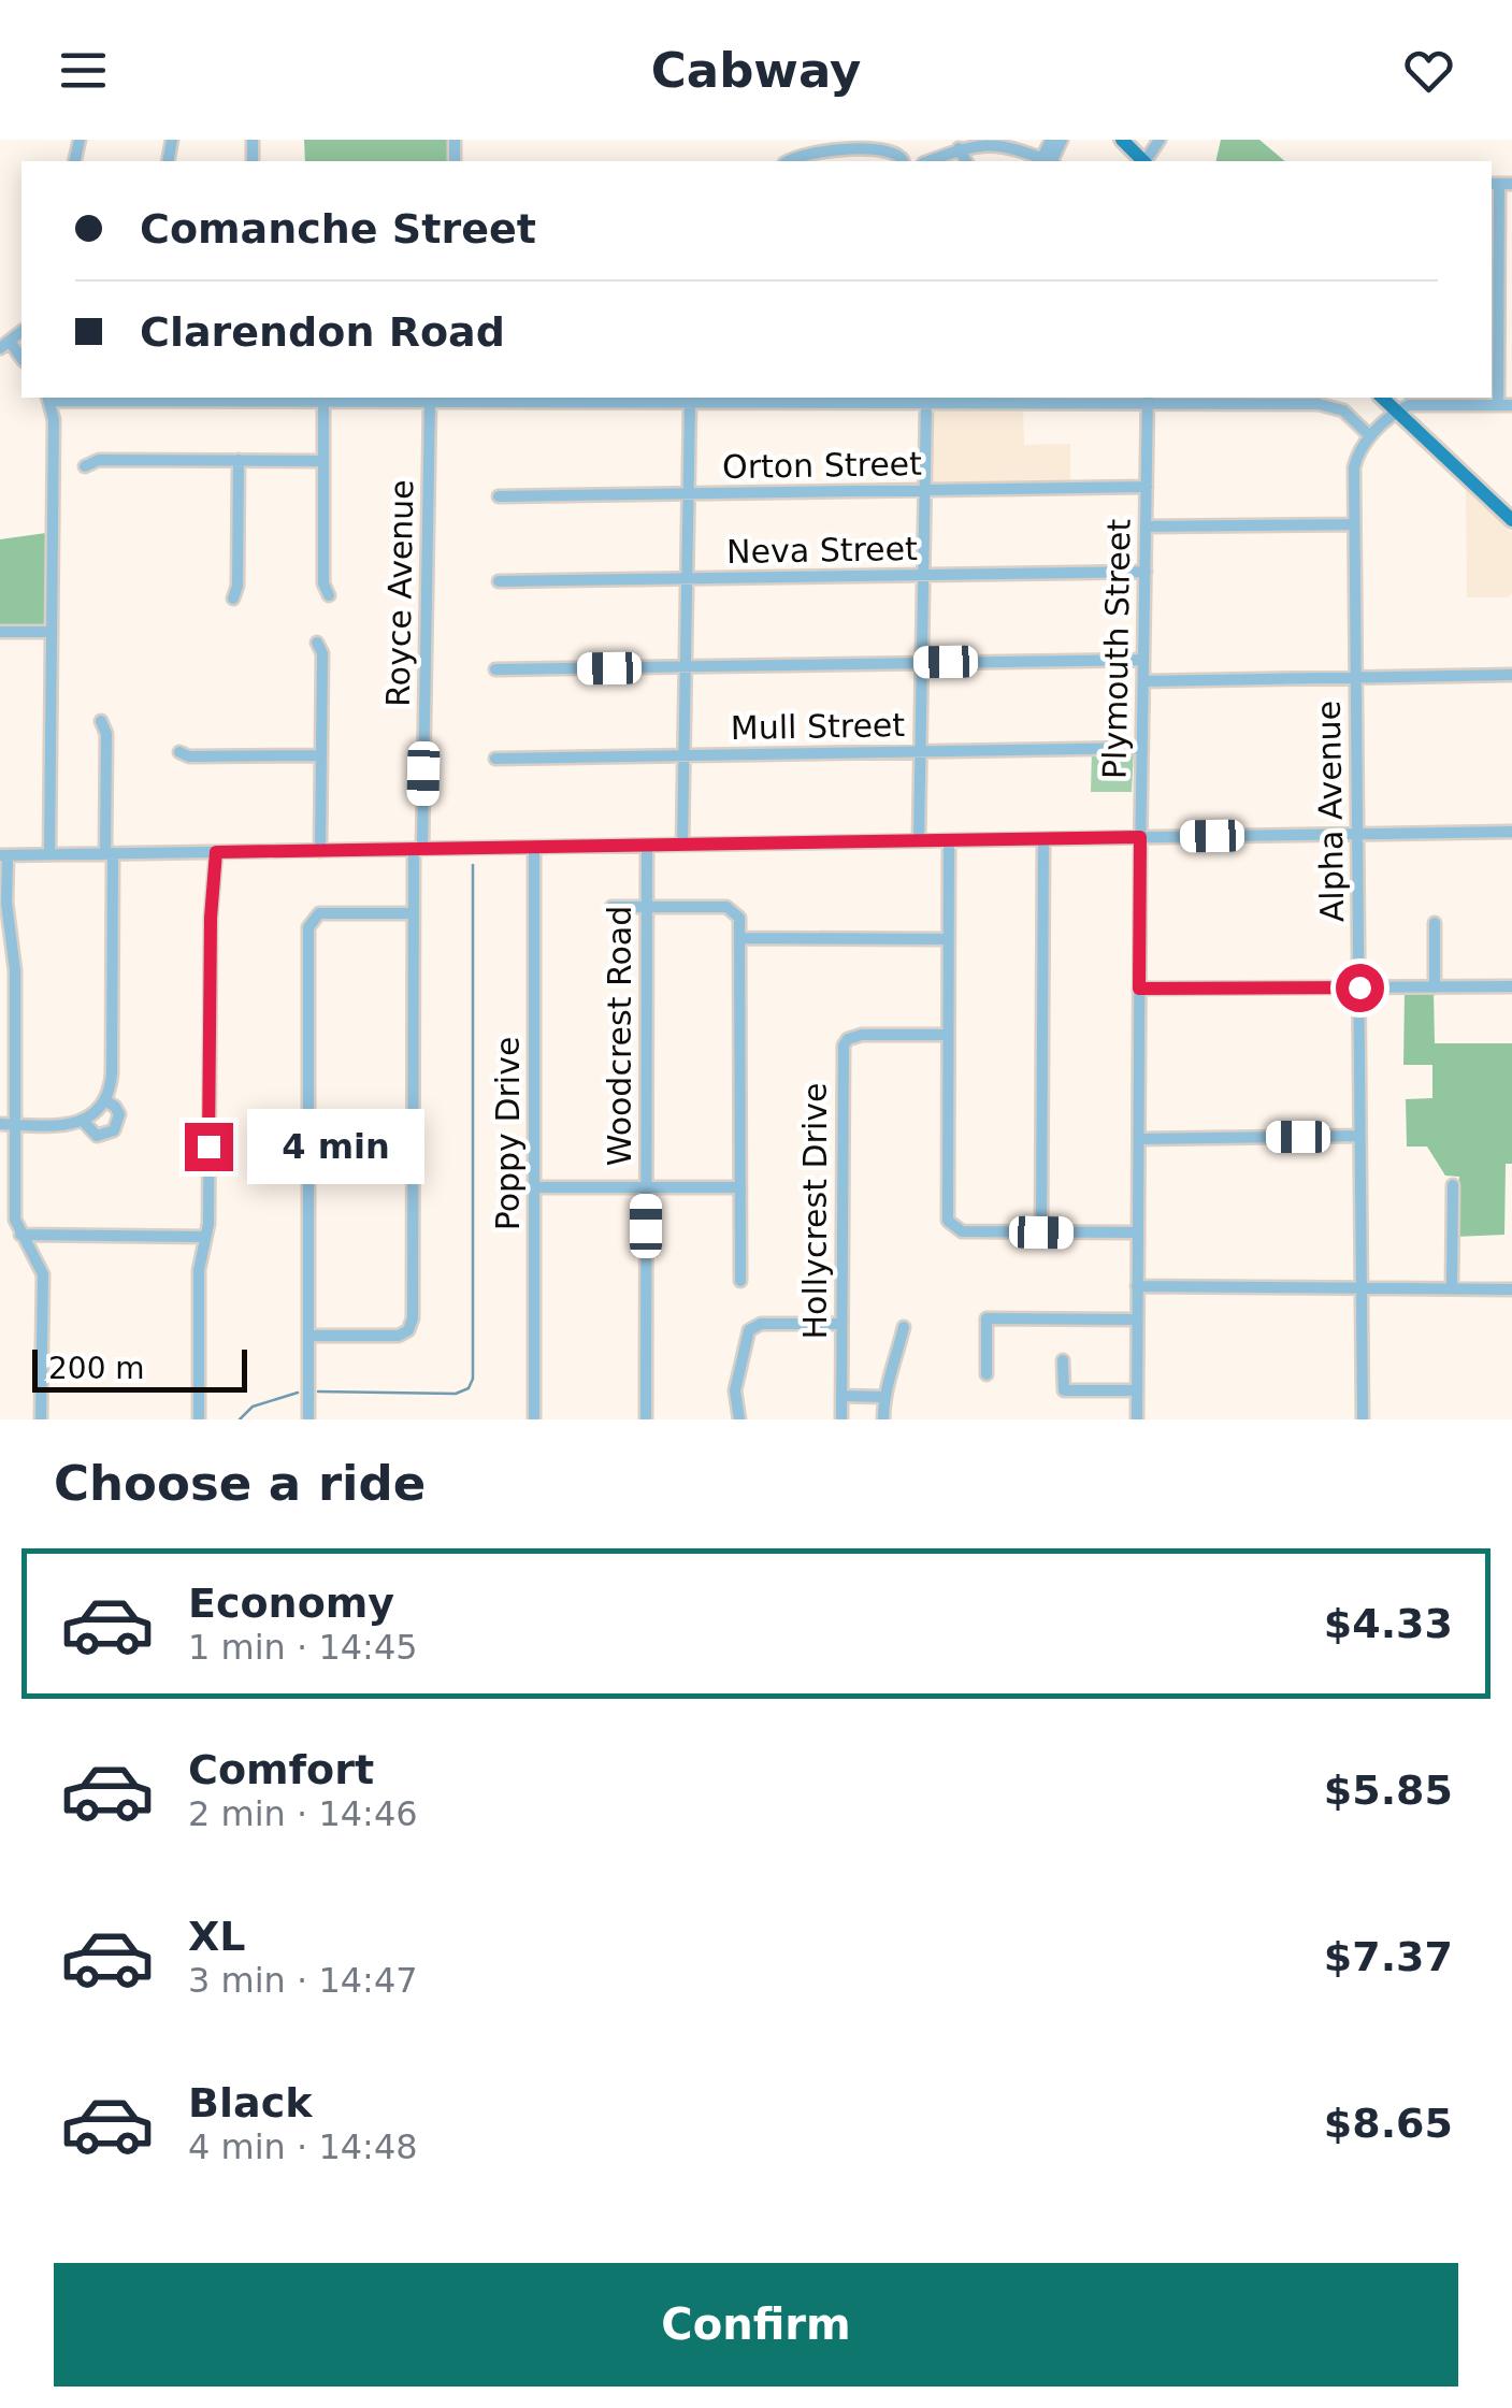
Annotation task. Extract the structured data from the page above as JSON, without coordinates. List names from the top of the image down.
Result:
{
  "streets": {
    "street": [
      "Orton Street",
      "Neva Street",
      "Royce Avenue",
      "Plymouth Street",
      "Mull Street",
      "Alpha Avenue",
      "Woodcrest Road",
      "Poppy Drive",
      "Hollycrest Drive"
    ]
  },
  "crossings": [
    ["Orton Street", "Plymouth Street"],
    ["Neva Street", "Plymouth Street"],
    ["Plymouth Street", "Mull Street"]
  ],
  "scale_bar": "200 m",
  "page": {
    "header": "Cabway",
    "banner": ["Comanche Street", "Clarendon Road"],
    "bubble": "4 min",
    "scale": "200 m",
    "heading": "Choose a ride",
    "list": [
      {
        "name": "Economy",
        "note": "1 min · 14:45",
        "value": "$4.33"
      },
      {
        "name": "Comfort",
        "note": "2 min · 14:46",
        "value": "$5.85"
      },
      {
        "name": "XL",
        "note": "3 min · 14:47",
        "value": "$7.37"
      },
      {
        "name": "Black",
        "note": "4 min · 14:48",
        "value": "$8.65"
      }
    ],
    "buttons": "Confirm"
  }
}
